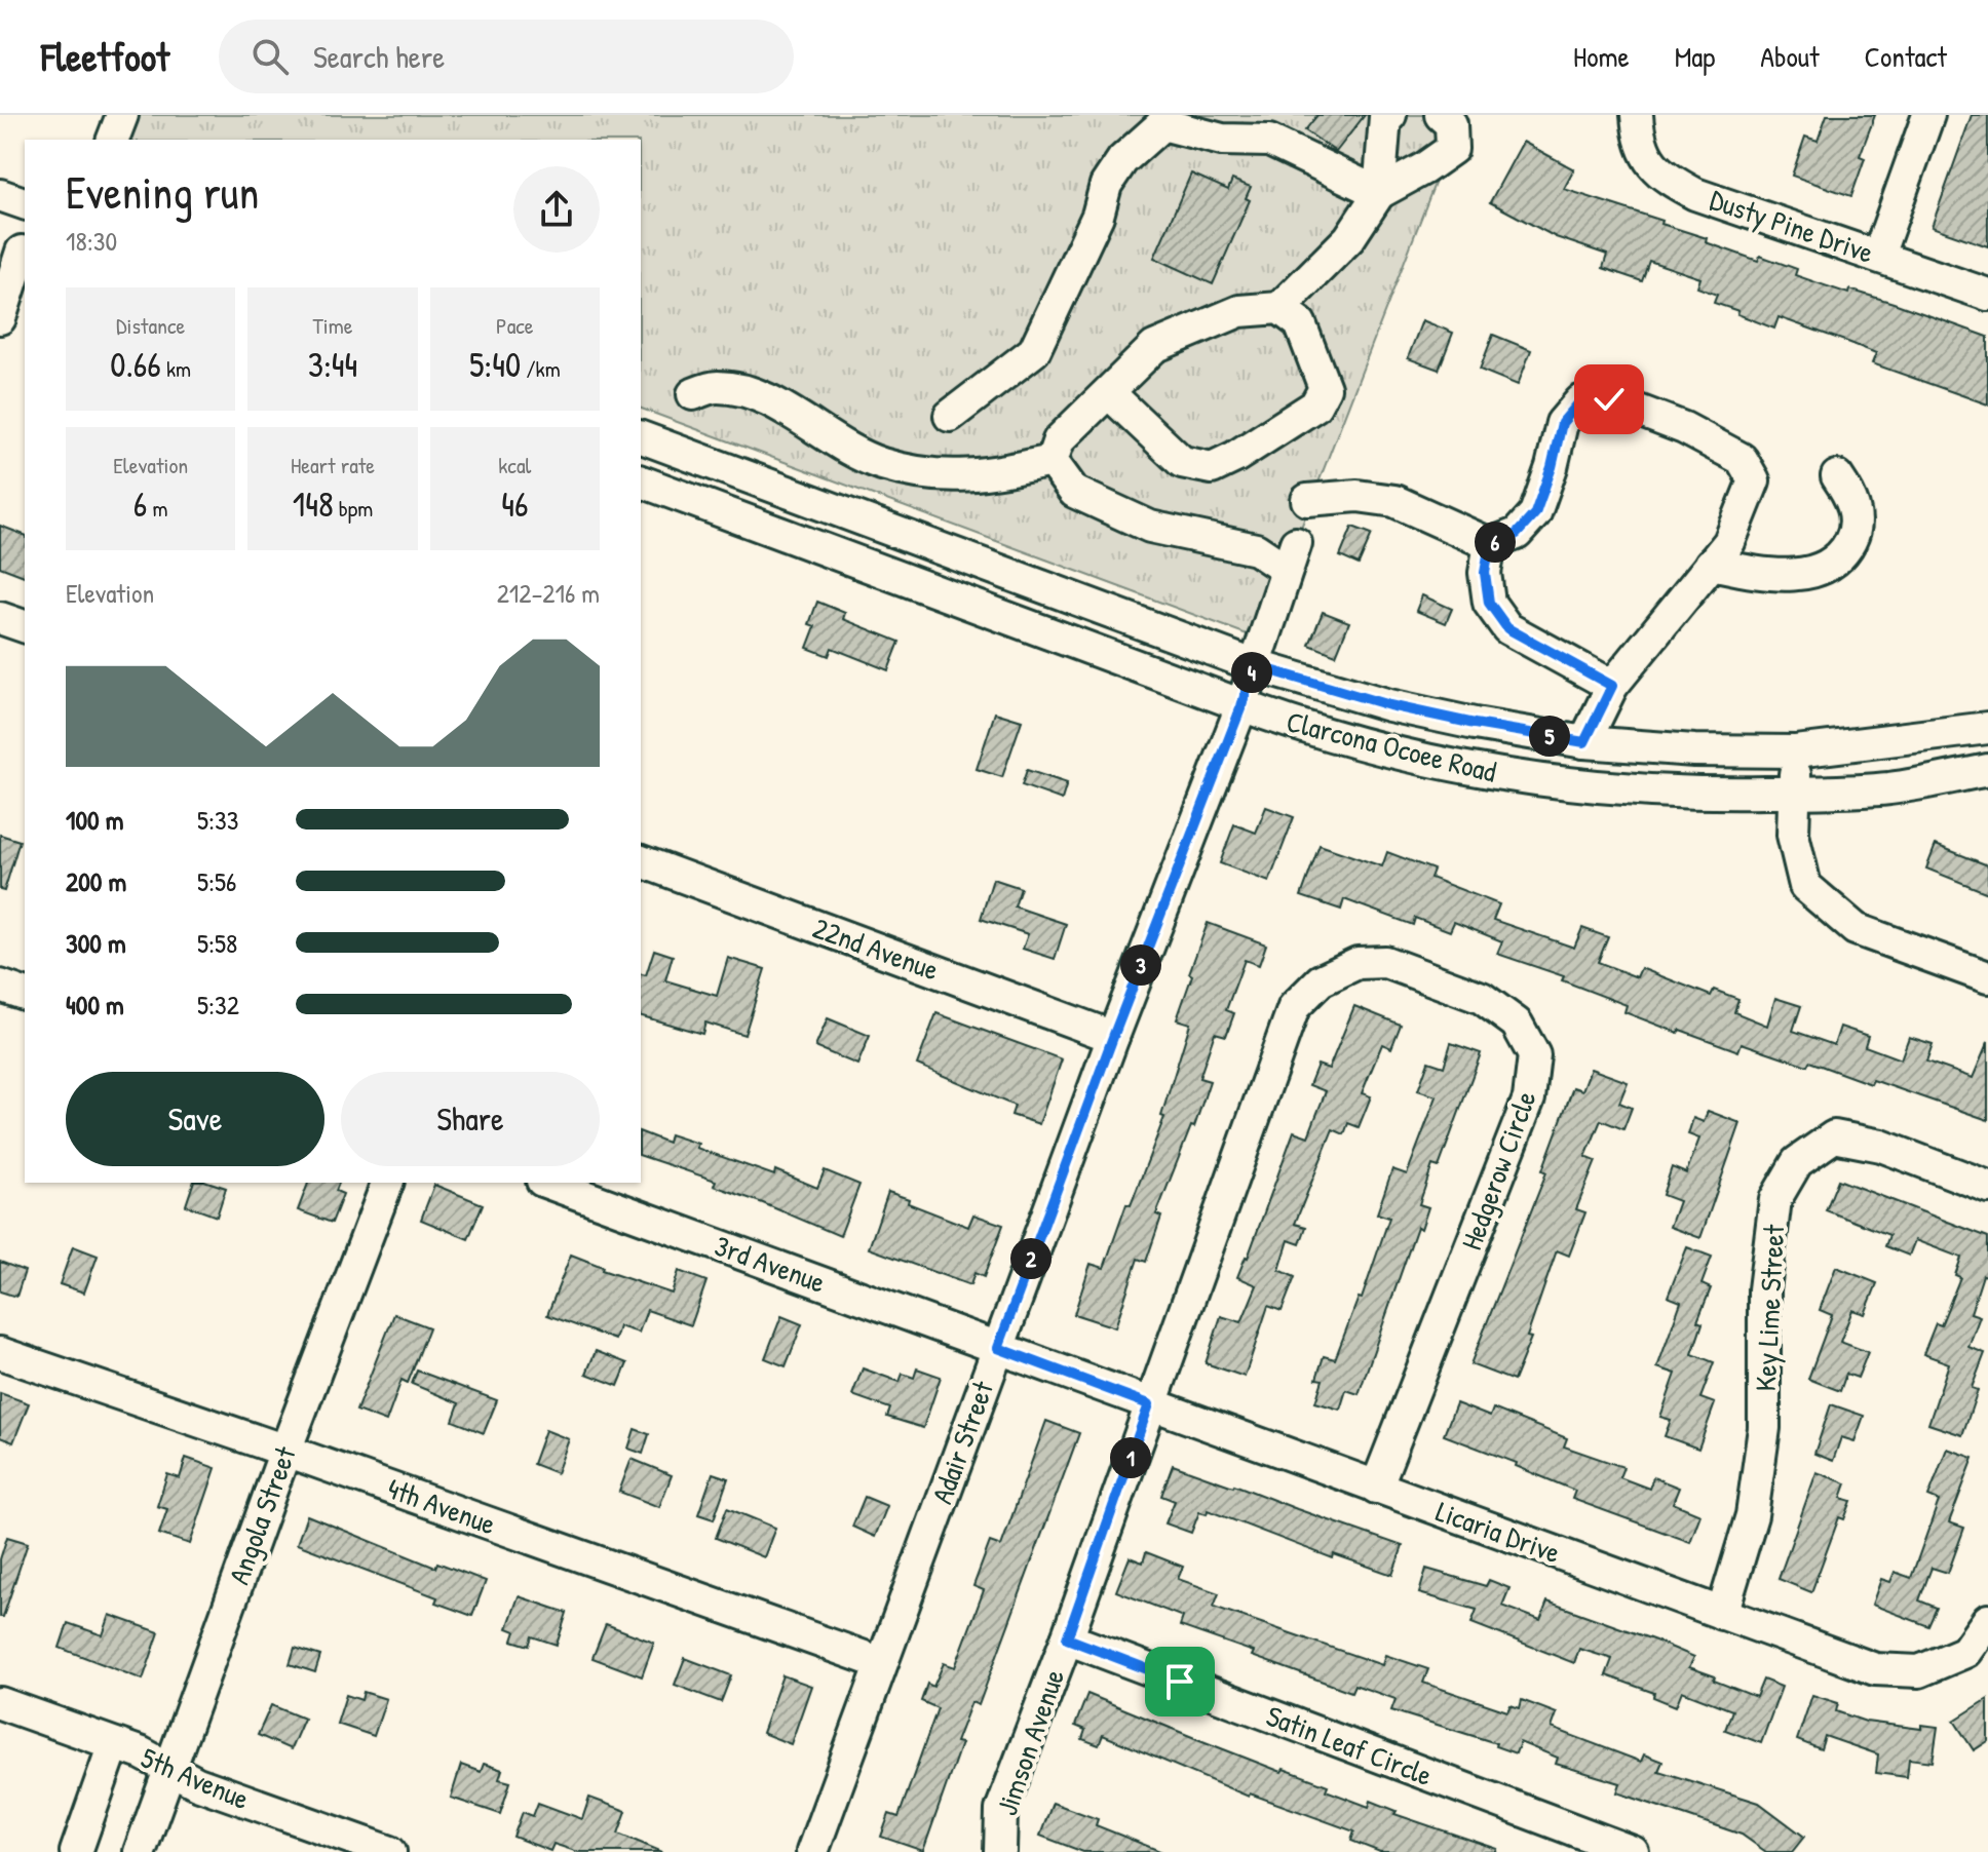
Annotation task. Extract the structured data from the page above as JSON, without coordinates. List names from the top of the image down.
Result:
{
  "streets": {
    "street": [
      "Dusty Pine Drive",
      "Clarcona Ocoee Road",
      "22nd Avenue",
      "Hedgerow Circle",
      "3rd Avenue",
      "Key Lime Street",
      "Adair Street",
      "4th Avenue",
      "Angola Street",
      "Licaria Drive",
      "Jimson Avenue",
      "Satin Leaf Circle",
      "5th Avenue"
    ]
  },
  "crossings": [
    ["Clarcona Ocoee Road", "Adair Street"],
    ["22nd Avenue", "Adair Street"],
    ["Hedgerow Circle", "Licaria Drive"],
    ["Hedgerow Circle", "Jimson Avenue"],
    ["3rd Avenue", "Adair Street"],
    ["3rd Avenue", "Licaria Drive"],
    ["Key Lime Street", "Licaria Drive"],
    ["Adair Street", "4th Avenue"],
    ["Adair Street", "Licaria Drive"],
    ["4th Avenue", "Angola Street"],
    ["Angola Street", "5th Avenue"],
    ["Licaria Drive", "Jimson Avenue"],
    ["Jimson Avenue", "Satin Leaf Circle"]
  ],
  "page": {
    "header": "Fleetfoot",
    "search": "Search here",
    "nav": [
      "Home",
      "Map",
      "About",
      "Contact"
    ],
    "heading": ["Evening run", "18:30"],
    "stats": [
      ["Distance", "0.66 km"],
      ["Time", "3:44"],
      ["Pace", "5:40 /km"],
      ["Elevation", "6 m"],
      ["Heart rate", "148 bpm"],
      ["kcal", "46"]
    ],
    "pins": [
      "6",
      "4",
      "5",
      "3",
      "2",
      "1"
    ],
    "chart": ["Elevation", "212–216 m"],
    "list": [
      {
        "name": "100 m",
        "note": "5:33"
      },
      {
        "name": "200 m",
        "note": "5:56"
      },
      {
        "name": "300 m",
        "note": "5:58"
      },
      {
        "name": "400 m",
        "note": "5:32"
      }
    ],
    "buttons": ["Save", "Share"]
  }
}
